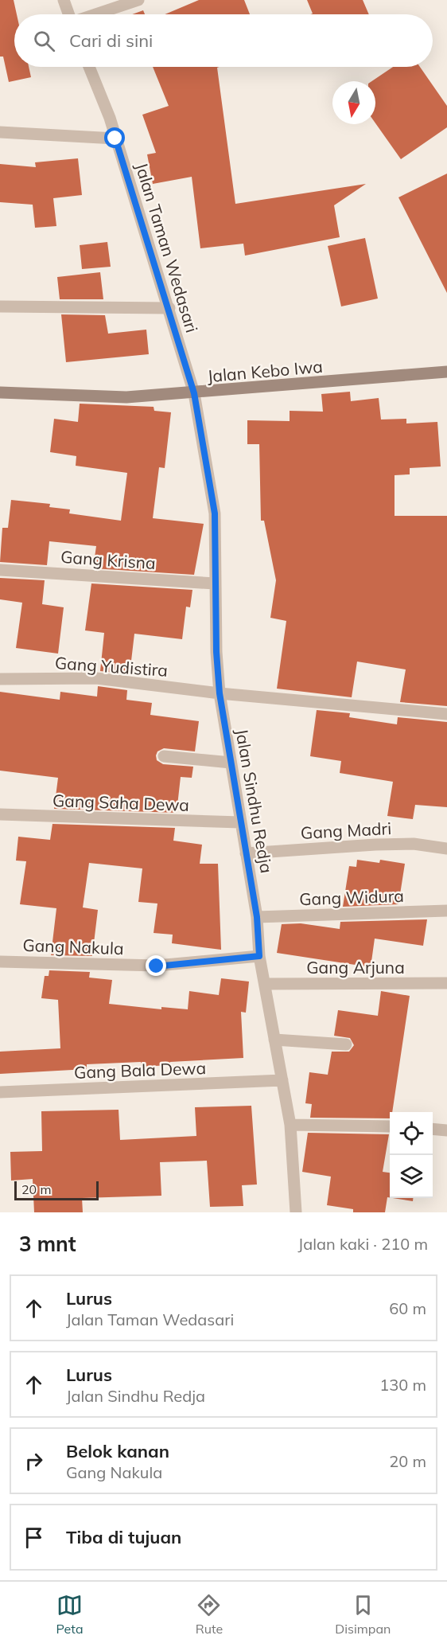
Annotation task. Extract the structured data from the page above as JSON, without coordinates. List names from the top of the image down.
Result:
{
  "streets": {
    "street": [
      "Jalan Taman Wedasari",
      "Jalan Kebo Iwa",
      "Gang Krisna",
      "Gang Yudistira",
      "Jalan Sindhu Redja",
      "Gang Saha Dewa",
      "Gang Madri",
      "Gang Widura",
      "Gang Nakula",
      "Gang Arjuna",
      "Gang Bala Dewa"
    ]
  },
  "crossings": [
    ["Jalan Taman Wedasari", "Jalan Kebo Iwa"],
    ["Jalan Taman Wedasari", "Jalan Sindhu Redja"],
    ["Jalan Kebo Iwa", "Jalan Sindhu Redja"],
    ["Gang Krisna", "Jalan Sindhu Redja"],
    ["Gang Yudistira", "Jalan Sindhu Redja"],
    ["Jalan Sindhu Redja", "Gang Saha Dewa"],
    ["Jalan Sindhu Redja", "Gang Madri"],
    ["Jalan Sindhu Redja", "Gang Widura"],
    ["Jalan Sindhu Redja", "Gang Nakula"],
    ["Jalan Sindhu Redja", "Gang Arjuna"],
    ["Jalan Sindhu Redja", "Gang Bala Dewa"]
  ],
  "scale_bar": "20 m",
  "north": "bottom",
  "page": {
    "search": "Cari di sini",
    "scale": "20 m",
    "heading": ["3 mnt", "Jalan kaki · 210 m"],
    "list": [
      ["Lurus", "Jalan Taman Wedasari", "60 m"],
      ["Lurus", "Jalan Sindhu Redja", "130 m"],
      ["Belok kanan", "Gang Nakula", "20 m"],
      "Tiba di tujuan"
    ],
    "nav": ["Peta", "Rute", "Disimpan"]
  }
}
